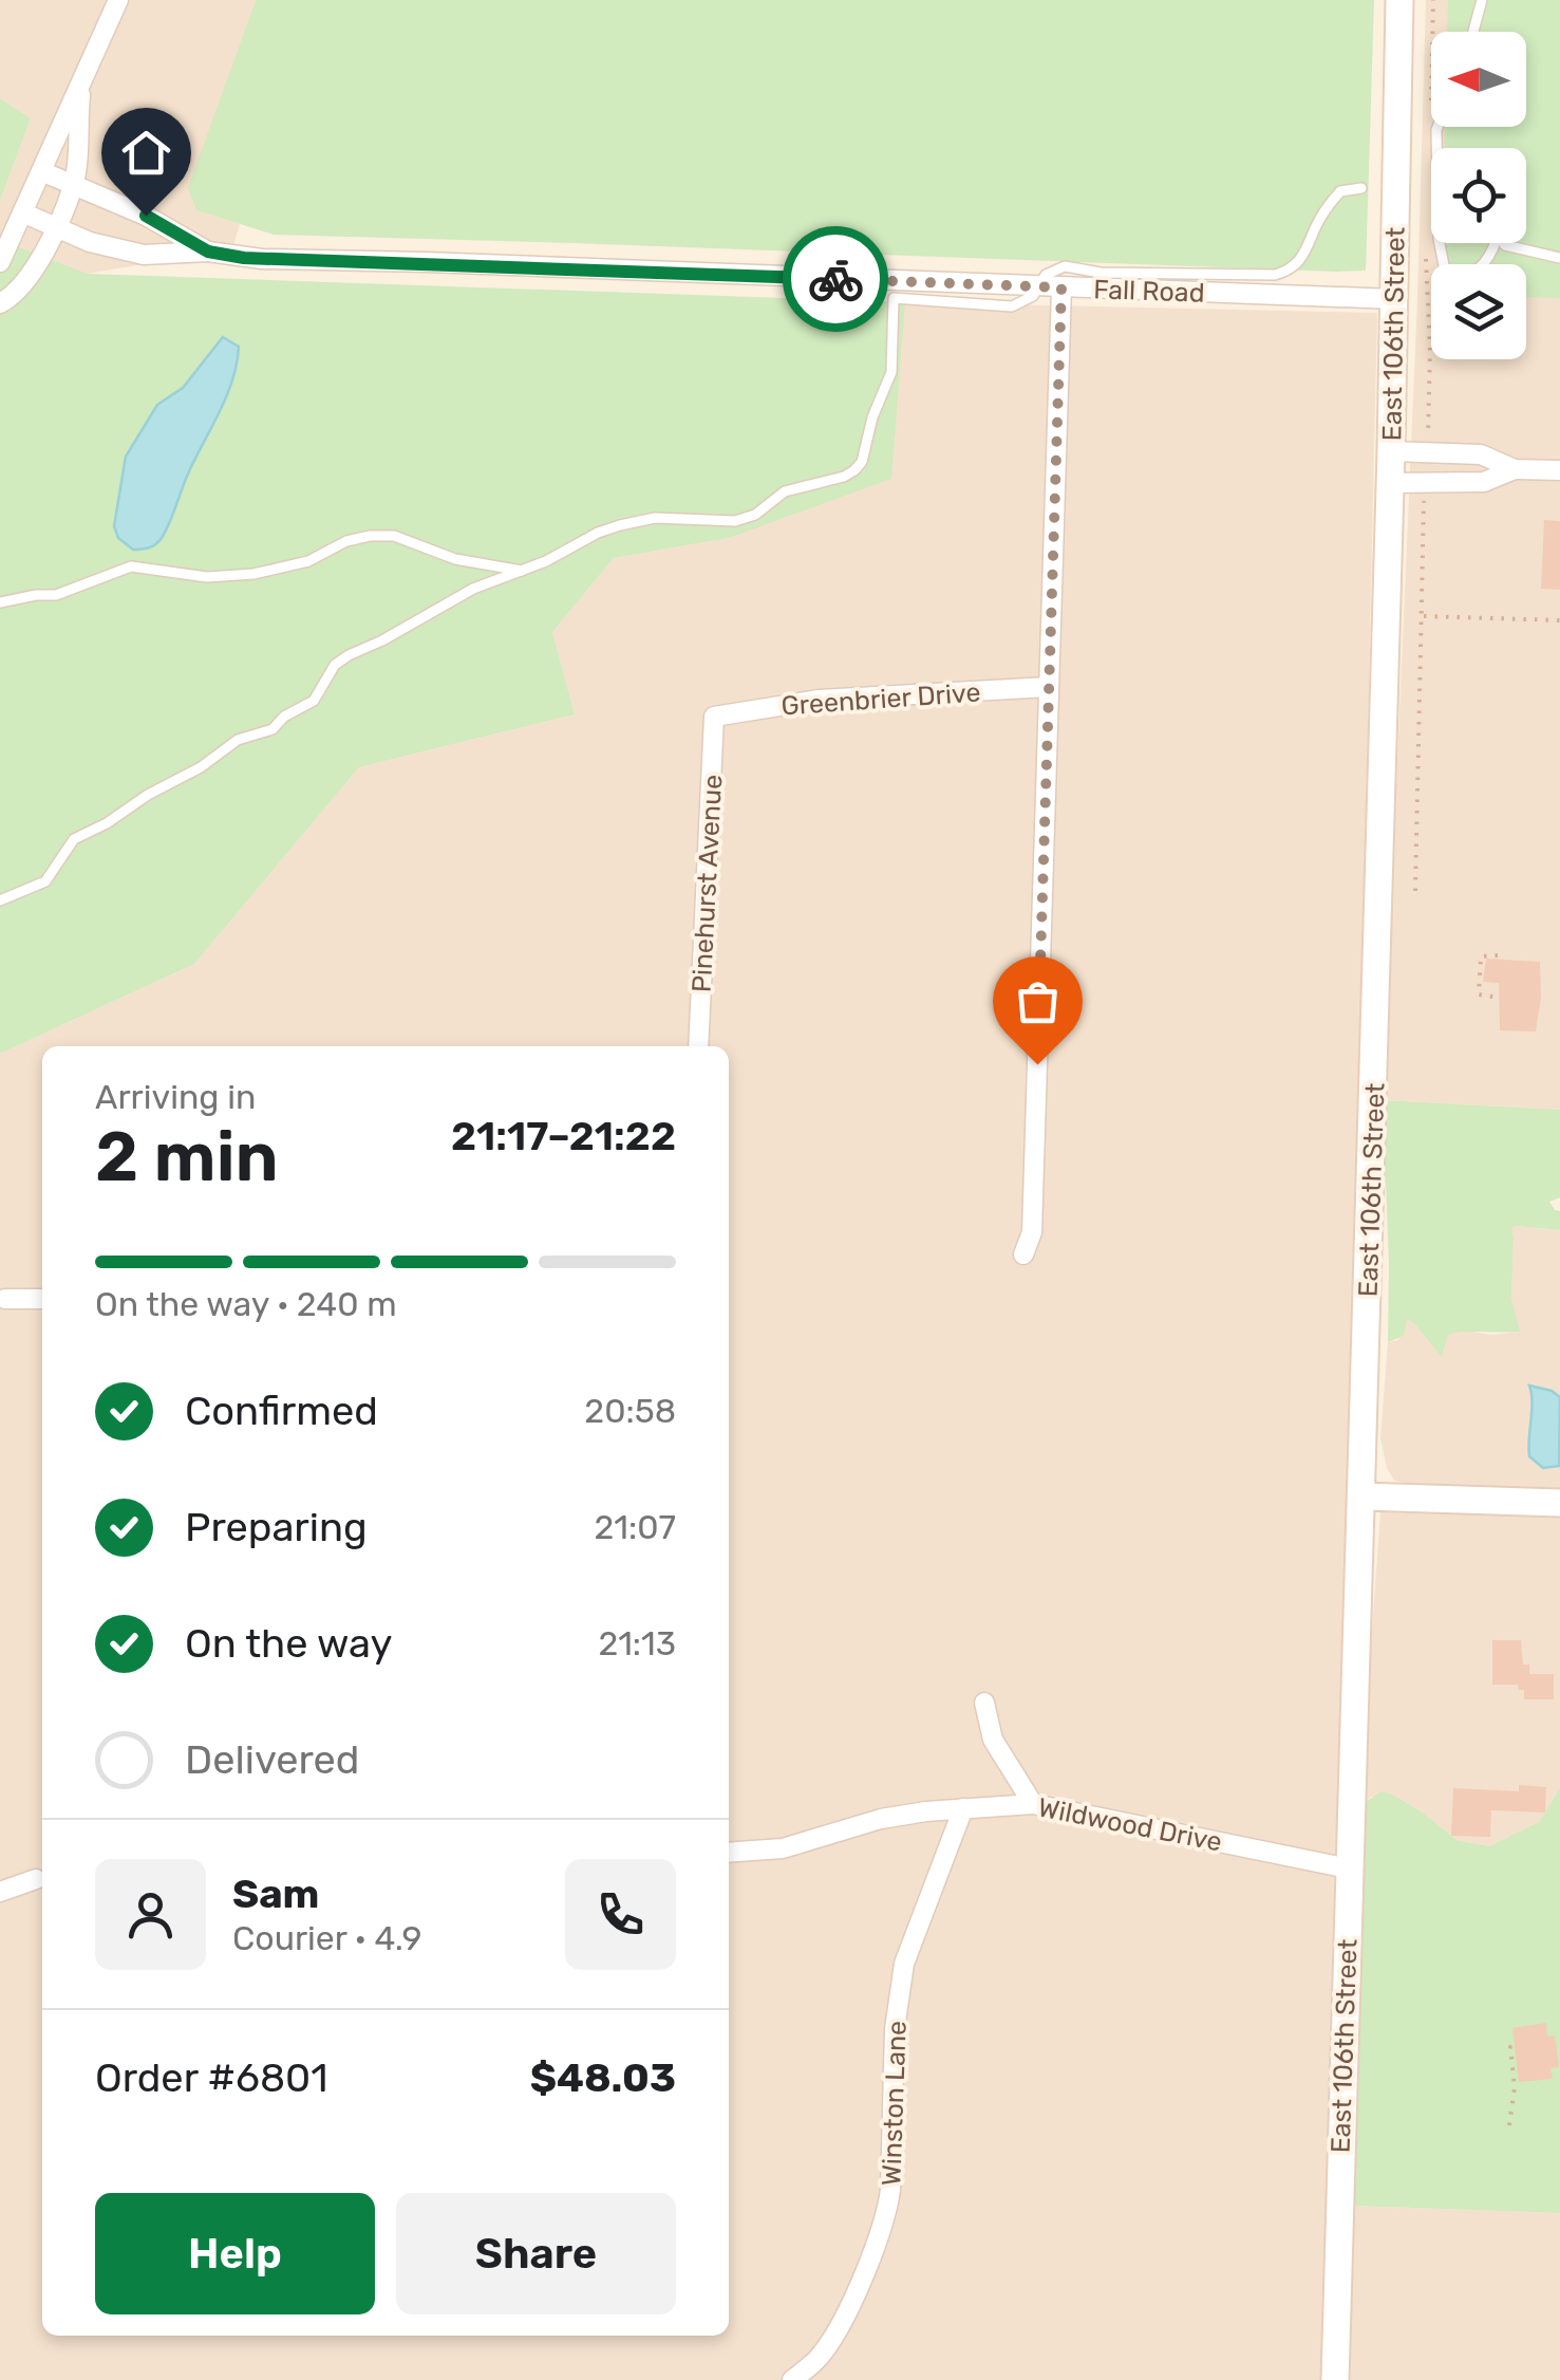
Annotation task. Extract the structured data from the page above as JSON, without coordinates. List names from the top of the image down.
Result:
{
  "streets": {
    "street": [
      "Fall Road",
      "East 106th Street",
      "Greenbrier Drive",
      "Pinehurst Avenue",
      "Wildwood Drive",
      "Winston Lane"
    ]
  },
  "crossings": [
    ["Fall Road", "East 106th Street"],
    ["East 106th Street", "Wildwood Drive"],
    ["Greenbrier Drive", "Pinehurst Avenue"],
    ["Wildwood Drive", "Winston Lane"]
  ],
  "north": "left",
  "page": {
    "heading": ["2 min", "Arriving in", "21:17–21:22"],
    "panel": [
      "Sam",
      "Courier · 4.9",
      "Order #6801",
      "$48.03"
    ],
    "bar": "On the way · 240 m",
    "list": [
      ["Confirmed", "20:58"],
      ["Preparing", "21:07"],
      ["On the way", "21:13"],
      "Delivered"
    ],
    "buttons": ["Help", "Share"]
  }
}
